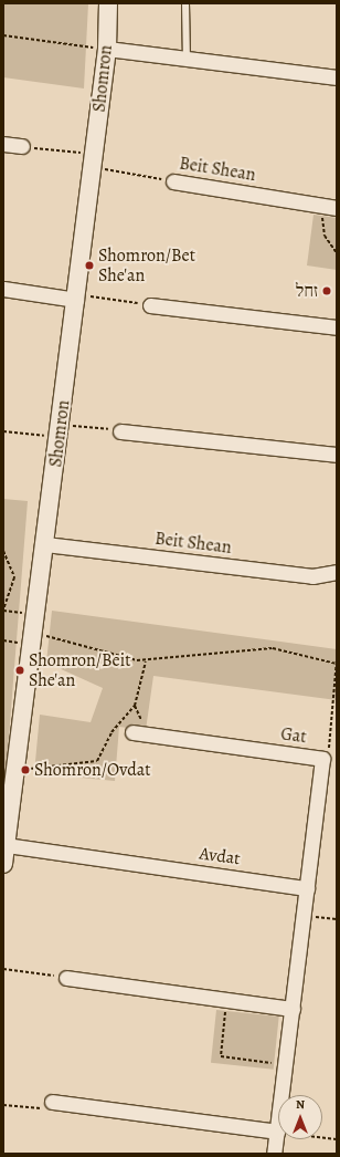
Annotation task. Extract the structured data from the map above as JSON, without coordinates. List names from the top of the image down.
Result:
{
  "streets": {
    "street": [
      "Shomron",
      "Beit Shean",
      "Gat",
      "Avdat"
    ]
  },
  "crossings": [
    ["Shomron", "Beit Shean"],
    ["Shomron", "Avdat"],
    ["Gat", "Avdat"]
  ],
  "places": [
    "Shomron/Bet She'an",
    "זחל",
    "Shomron/Beit She'an",
    "Shomron/Ovdat"
  ],
  "north": "top"
}
